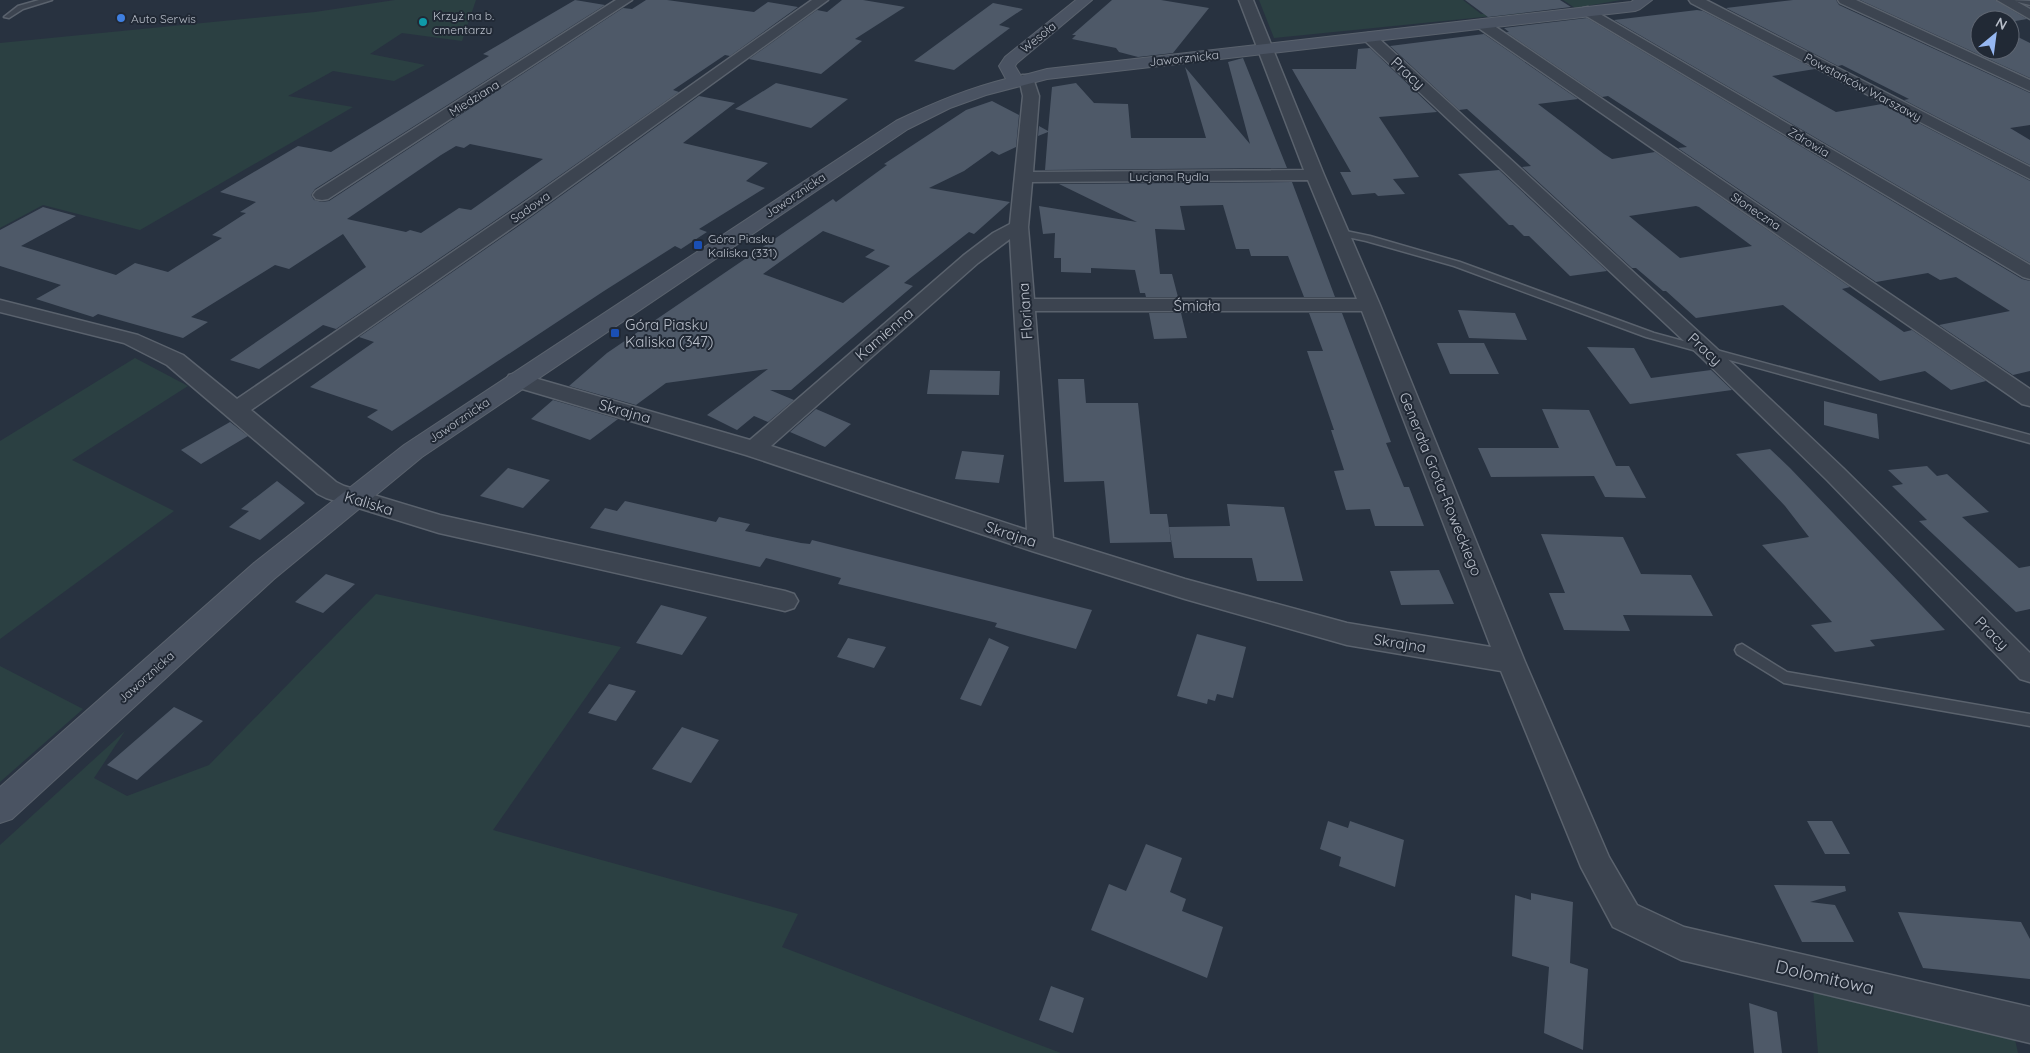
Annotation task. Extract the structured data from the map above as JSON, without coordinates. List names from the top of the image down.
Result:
{
  "streets": {
    "street": [
      "Wesoła",
      "Jaworznicka",
      "Pracy",
      "Powstańców Warszawy",
      "Miedziana",
      "Zdrowia",
      "Lucjana Rydla",
      "Sadowa",
      "Słoneczna",
      "Śmiała",
      "Floriana",
      "Kamienna",
      "Skrajna",
      "Generała Grota-Roweckiego",
      "Kaliska",
      "Dolomitowa"
    ]
  },
  "crossings": [
    ["Wesoła", "Jaworznicka"],
    ["Wesoła", "Floriana"],
    ["Jaworznicka", "Pracy"],
    ["Jaworznicka", "Zdrowia"],
    ["Jaworznicka", "Słoneczna"],
    ["Jaworznicka", "Floriana"],
    ["Jaworznicka", "Skrajna"],
    ["Jaworznicka", "Generała Grota-Roweckiego"],
    ["Jaworznicka", "Kaliska"],
    ["Lucjana Rydla", "Floriana"],
    ["Lucjana Rydla", "Generała Grota-Roweckiego"],
    ["Sadowa", "Kaliska"],
    ["Śmiała", "Floriana"],
    ["Śmiała", "Generała Grota-Roweckiego"],
    ["Floriana", "Kamienna"],
    ["Floriana", "Skrajna"],
    ["Kamienna", "Skrajna"],
    ["Skrajna", "Generała Grota-Roweckiego"],
    ["Generała Grota-Roweckiego", "Dolomitowa"]
  ],
  "places": {
    "other": ["Auto Serwis", "Krzyż na b. cmentarzu"],
    "transit": ["Góra Piasku Kaliska (331)", "Góra Piasku Kaliska (347)"]
  },
  "north": "top right"
}
